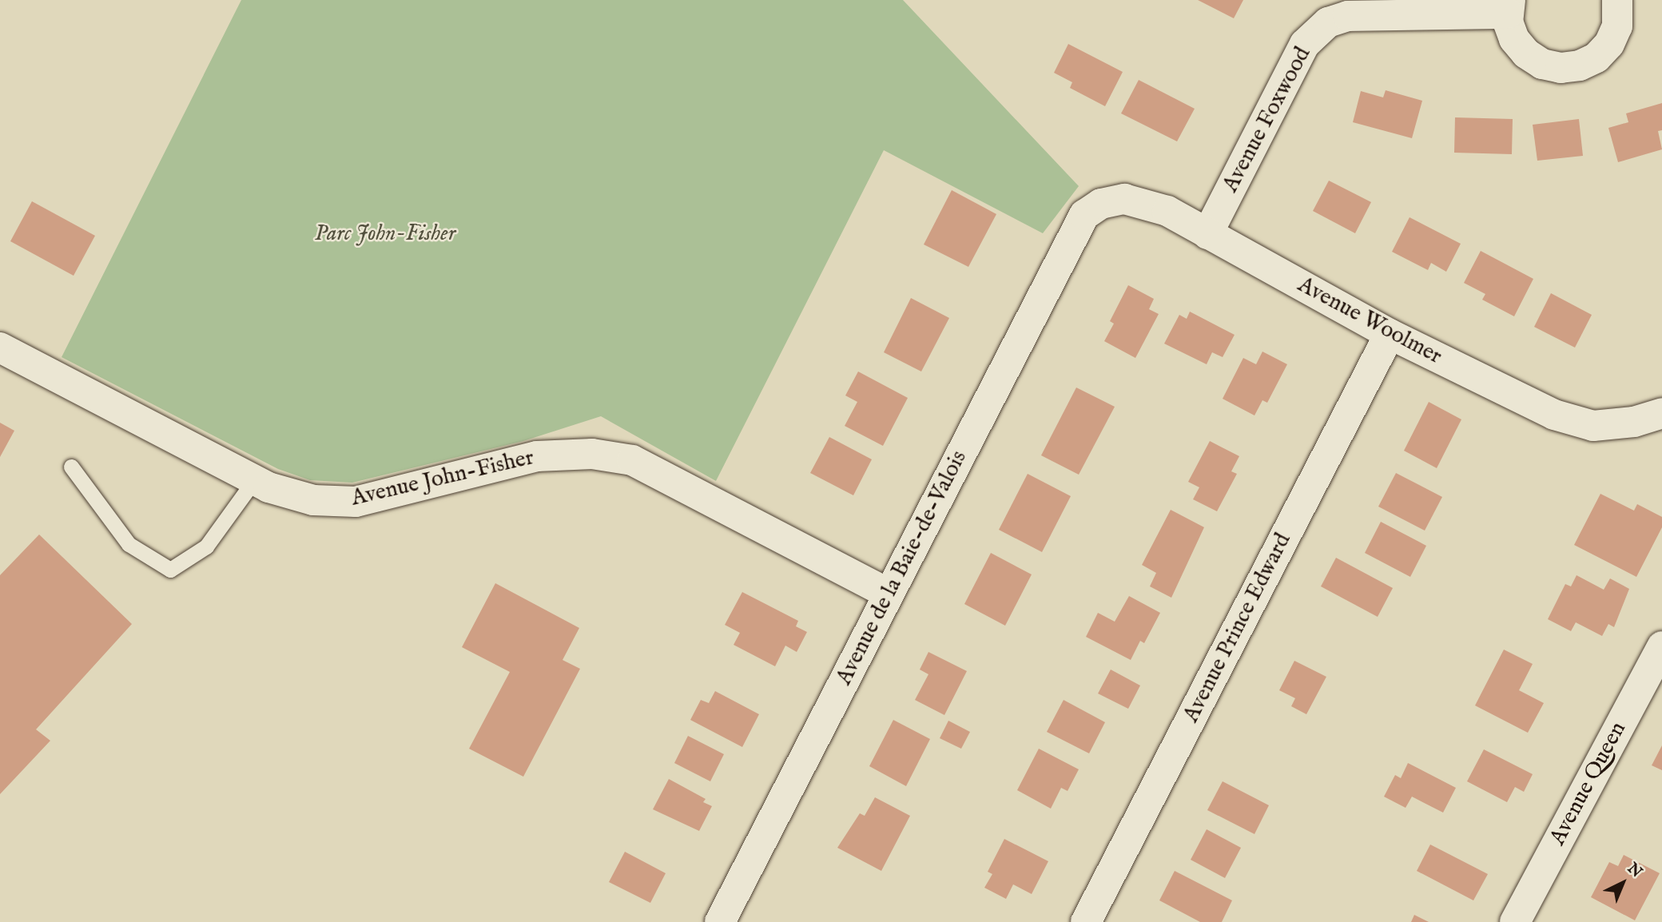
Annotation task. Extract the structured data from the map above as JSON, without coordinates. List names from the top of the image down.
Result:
{
  "streets": {
    "street": [
      "Avenue Foxwood",
      "Avenue Woolmer",
      "Avenue John-Fisher",
      "Avenue de la Baie-de-Valois",
      "Avenue Prince Edward",
      "Avenue Queen"
    ]
  },
  "crossings": [
    ["Avenue Foxwood", "Avenue Woolmer"],
    ["Avenue Woolmer", "Avenue de la Baie-de-Valois"],
    ["Avenue Woolmer", "Avenue Prince Edward"],
    ["Avenue John-Fisher", "Avenue de la Baie-de-Valois"]
  ],
  "parks": ["Parc John-Fisher"],
  "north": "top right"
}
